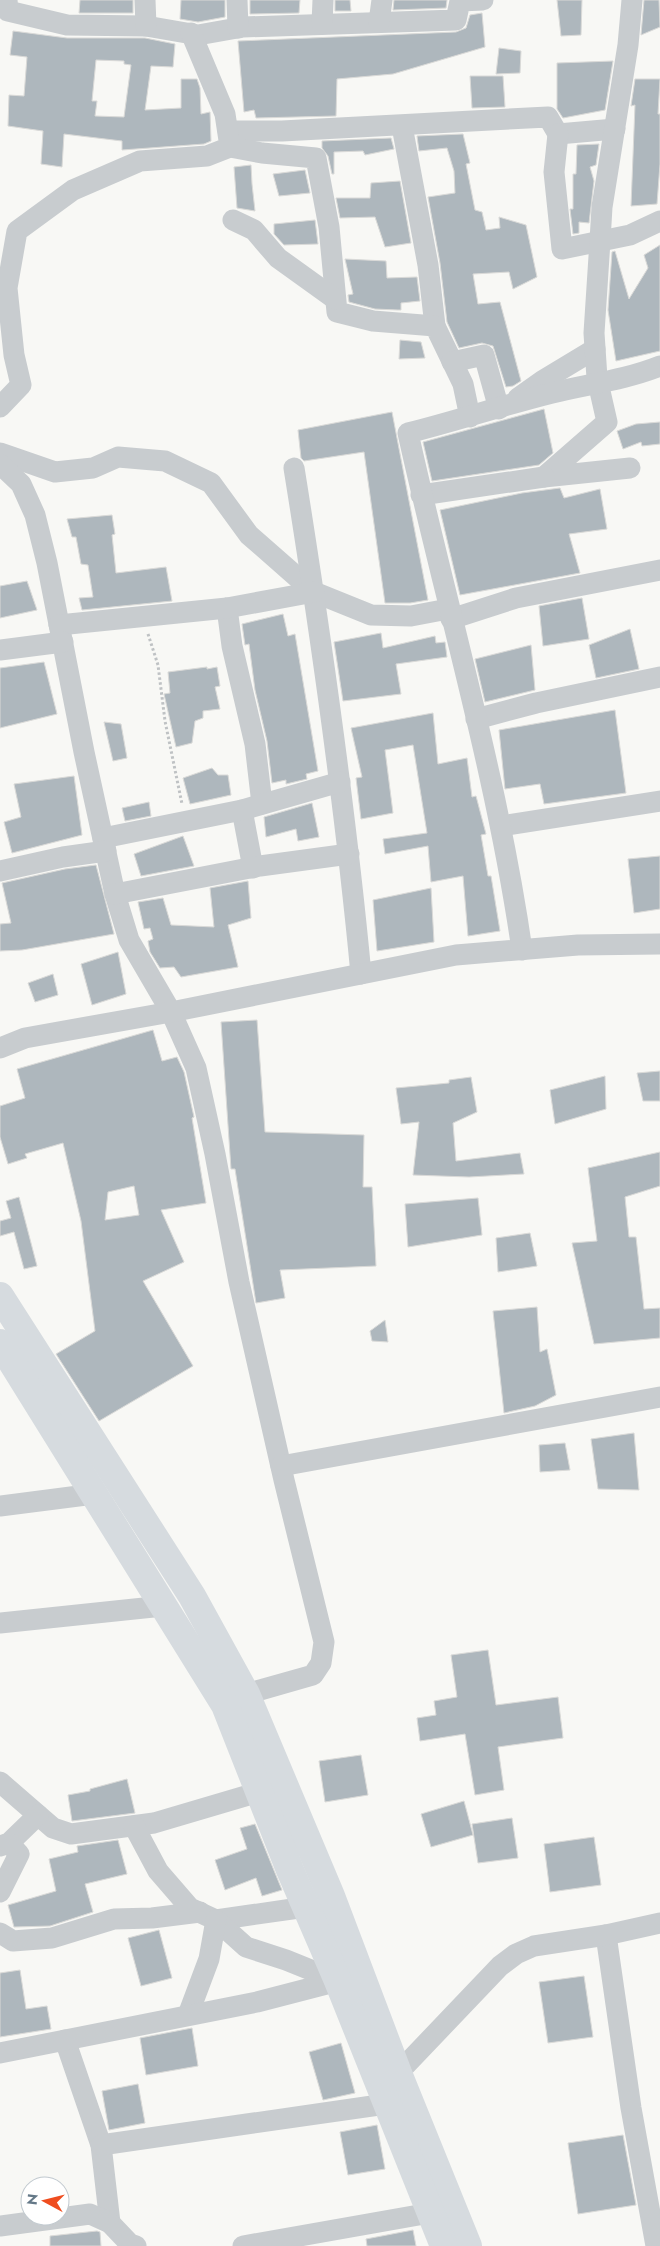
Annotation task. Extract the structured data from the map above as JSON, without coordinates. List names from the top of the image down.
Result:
{
  "north": "left"
}
